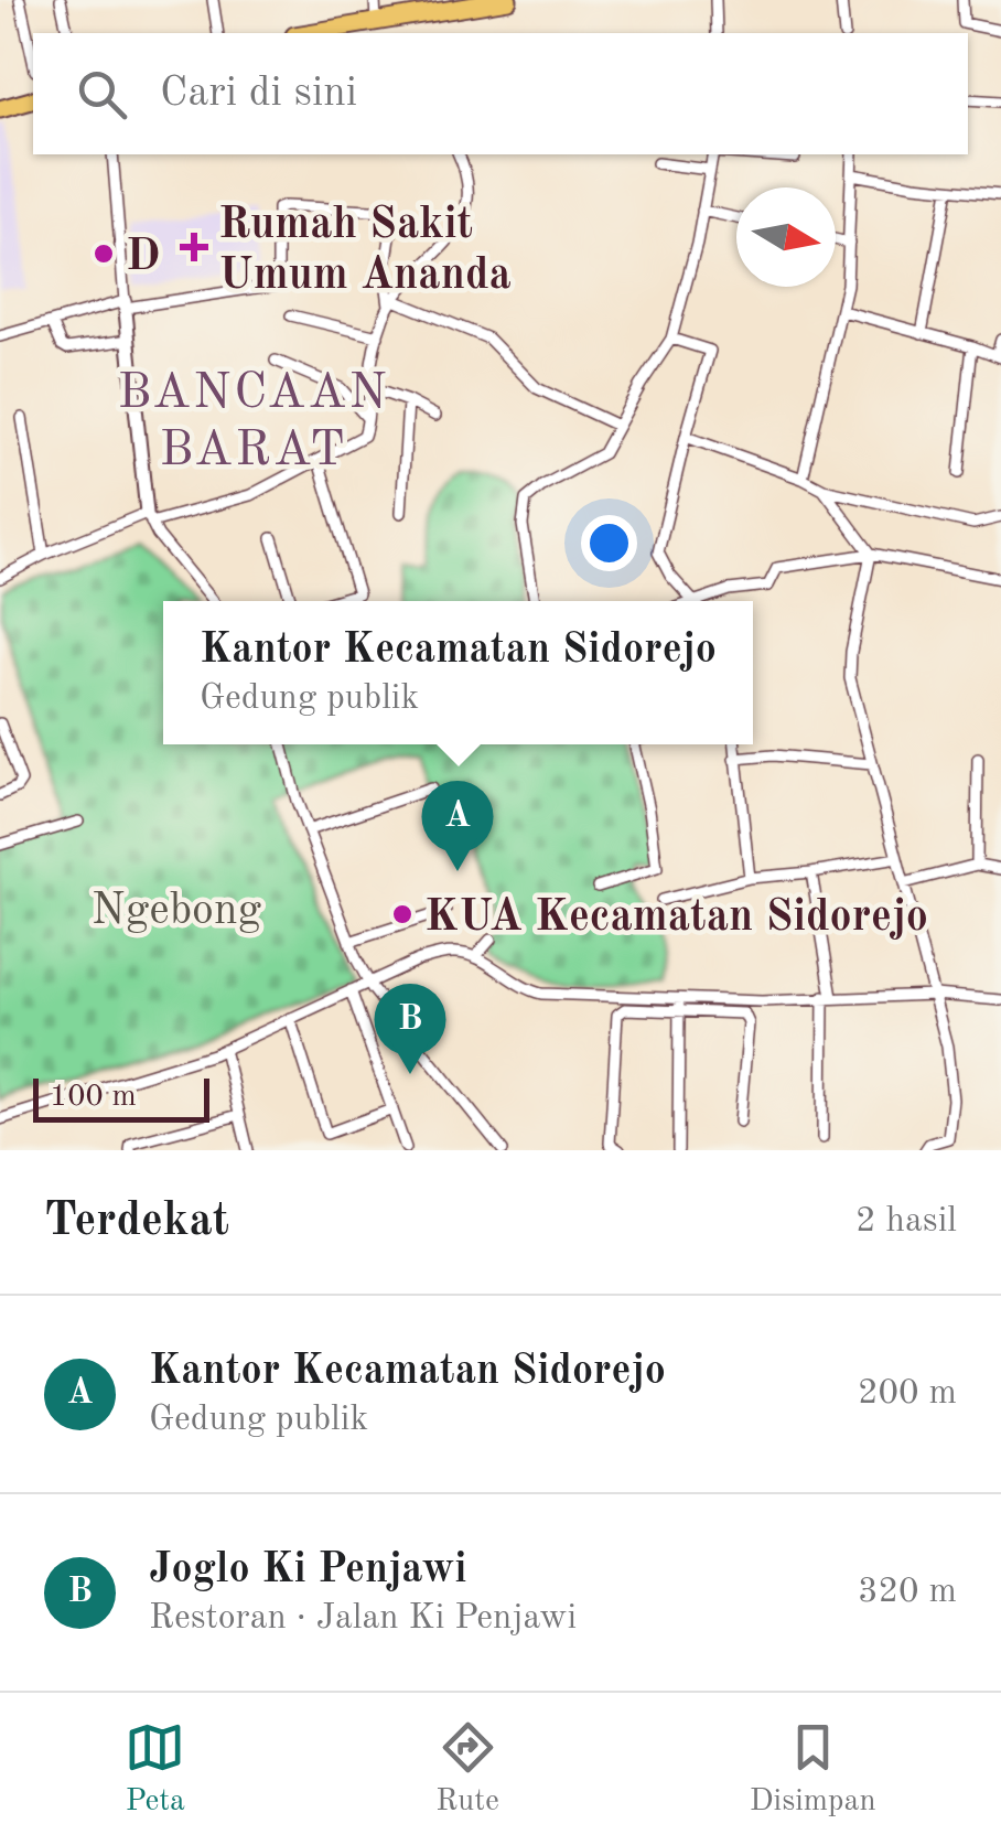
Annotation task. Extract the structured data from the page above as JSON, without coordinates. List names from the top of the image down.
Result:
{
  "districts": ["BANCAAN BARAT"],
  "parks": ["Ngebong"],
  "places": {
    "health": ["Rumah Sakit Umum Ananda"],
    "other": ["D", "KUA Kecamatan Sidorejo"]
  },
  "scale_bar": "100 m",
  "north": "right",
  "page": {
    "search": "Cari di sini",
    "popup": ["Kantor Kecamatan Sidorejo", "Gedung publik"],
    "pins": ["A", "B"],
    "scale": "100 m",
    "heading": ["Terdekat", "2 hasil"],
    "list": [
      {
        "mark": "A",
        "name": "Kantor Kecamatan Sidorejo",
        "note": "Gedung publik",
        "value": "200 m"
      },
      {
        "mark": "B",
        "name": "Joglo Ki Penjawi",
        "note": "Restoran · Jalan Ki Penjawi",
        "value": "320 m"
      }
    ],
    "nav": ["Peta", "Rute", "Disimpan"]
  }
}
